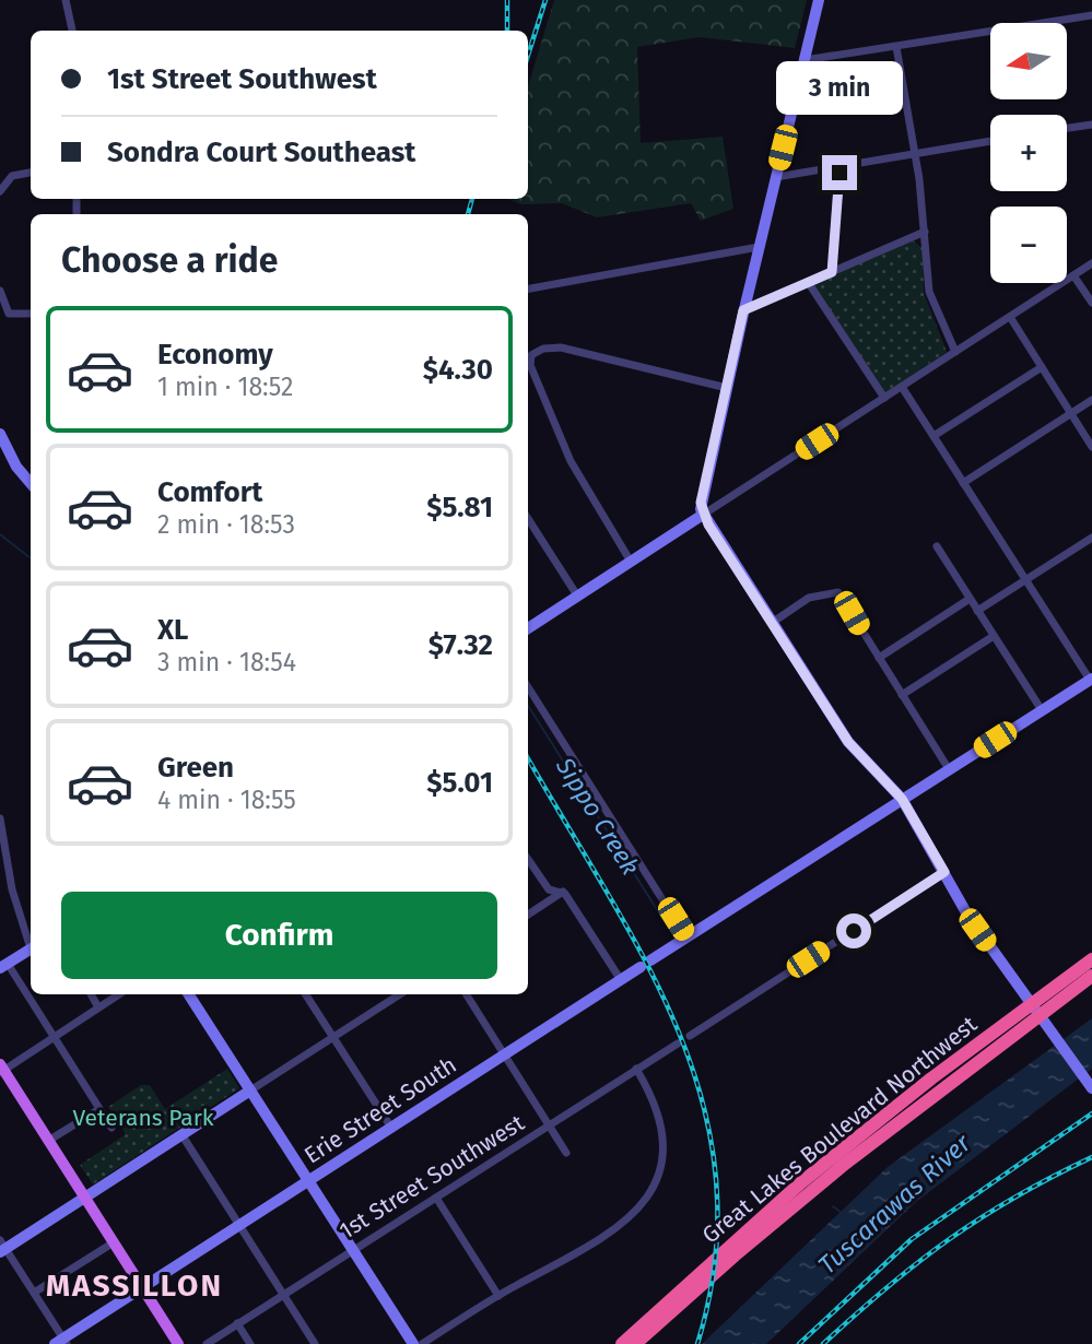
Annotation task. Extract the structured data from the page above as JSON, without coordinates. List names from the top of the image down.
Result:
{
  "streets": {
    "highway": ["Great Lakes Boulevard Northwest"],
    "main road": ["Erie Street South"],
    "street": ["1st Street Southwest"]
  },
  "districts": ["MASSILLON"],
  "water": ["Sippo Creek", "Tuscarawas River"],
  "parks": ["Veterans Park"],
  "north": "left",
  "page": {
    "map_buttons": ["+", "−"],
    "banner": ["1st Street Southwest", "Sondra Court Southeast"],
    "bubble": "3 min",
    "heading": "Choose a ride",
    "list": [
      {
        "name": "Economy",
        "note": "1 min · 18:52",
        "value": "$4.30"
      },
      {
        "name": "Comfort",
        "note": "2 min · 18:53",
        "value": "$5.81"
      },
      {
        "name": "XL",
        "note": "3 min · 18:54",
        "value": "$7.32"
      },
      {
        "name": "Green",
        "note": "4 min · 18:55",
        "value": "$5.01"
      }
    ],
    "buttons": "Confirm"
  }
}
